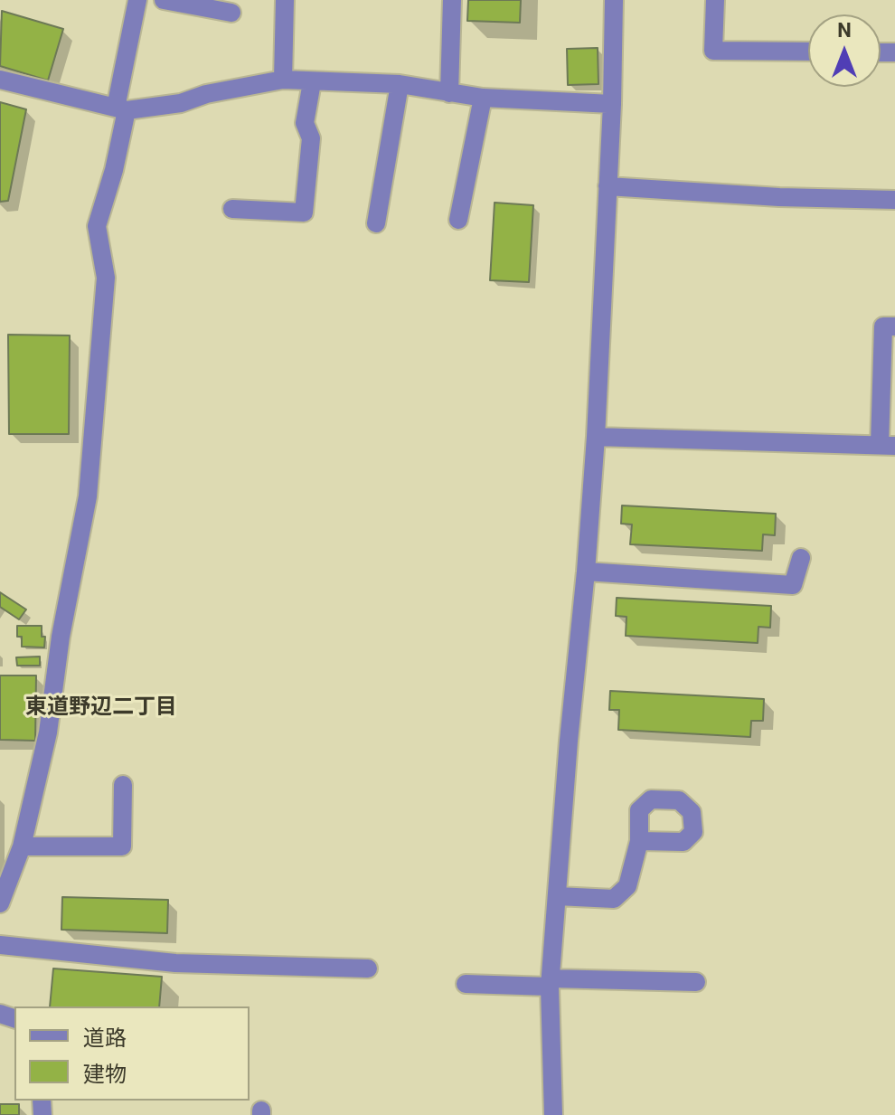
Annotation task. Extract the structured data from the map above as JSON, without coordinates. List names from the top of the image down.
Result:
{
  "districts": ["東道野辺二丁目"],
  "legend": ["道路", "建物"],
  "north": "top"
}
